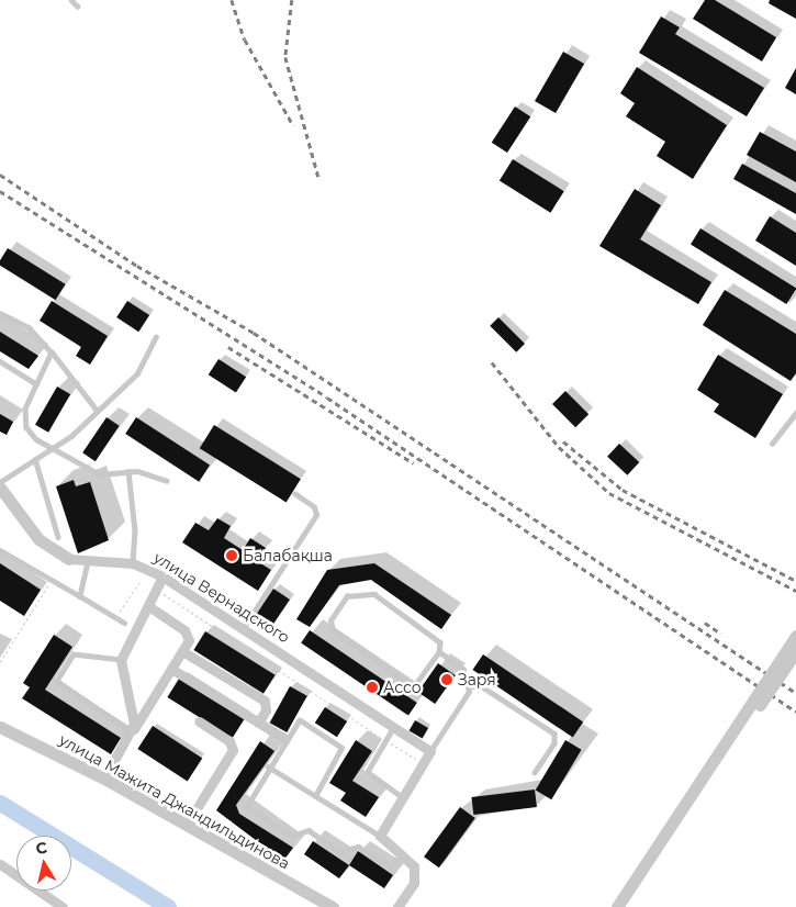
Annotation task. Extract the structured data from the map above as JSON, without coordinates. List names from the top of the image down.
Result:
{
  "streets": {
    "street": ["улица Вернадского", "улица Мажита Джандильдинова"]
  },
  "places": ["Балабақша", "Заря", "Ассо"],
  "north": "top"
}
